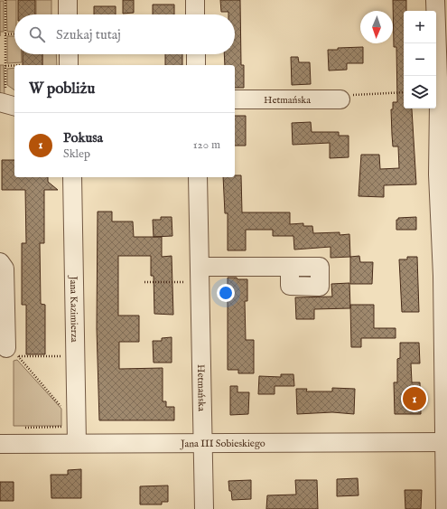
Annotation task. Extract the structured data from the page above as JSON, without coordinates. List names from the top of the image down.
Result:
{
  "streets": {
    "street": ["Hetmańska", "Jana Kazimierza", "Jana III Sobieskiego"]
  },
  "crossings": [
    ["Hetmańska", "Jana III Sobieskiego"],
    ["Jana Kazimierza", "Jana III Sobieskiego"]
  ],
  "north": "bottom",
  "page": {
    "map_buttons": ["+", "−"],
    "search": "Szukaj tutaj",
    "heading": "W pobliżu",
    "list": [
      {
        "mark": "1",
        "name": "Pokusa",
        "note": "Sklep",
        "value": "120 m"
      }
    ],
    "pins": "1"
  }
}
